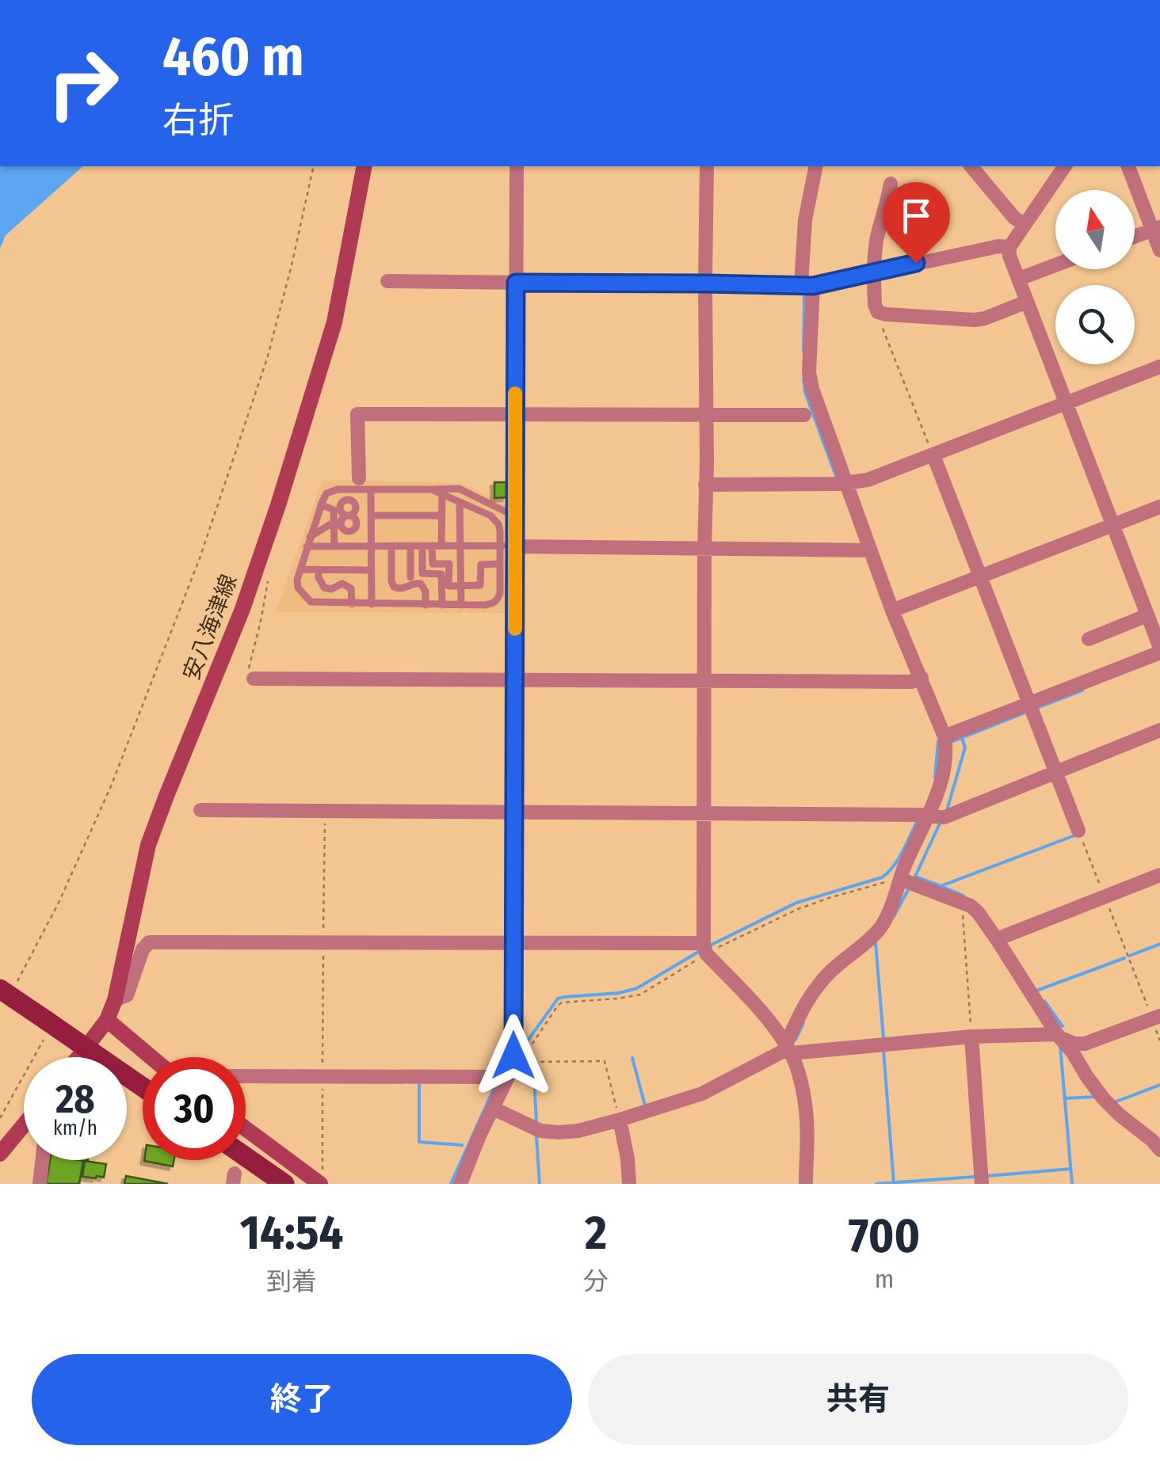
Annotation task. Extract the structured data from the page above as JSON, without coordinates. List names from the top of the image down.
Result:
{
  "streets": {
    "main road": ["安八海津線"]
  },
  "north": "top",
  "page": {
    "turn": ["460 m", "右折"],
    "speed": "28 km/h",
    "limit": "30",
    "eta": [
      "14:54",
      "到着",
      "2",
      "分",
      "700",
      "m"
    ],
    "buttons": ["終了", "共有"]
  }
}
